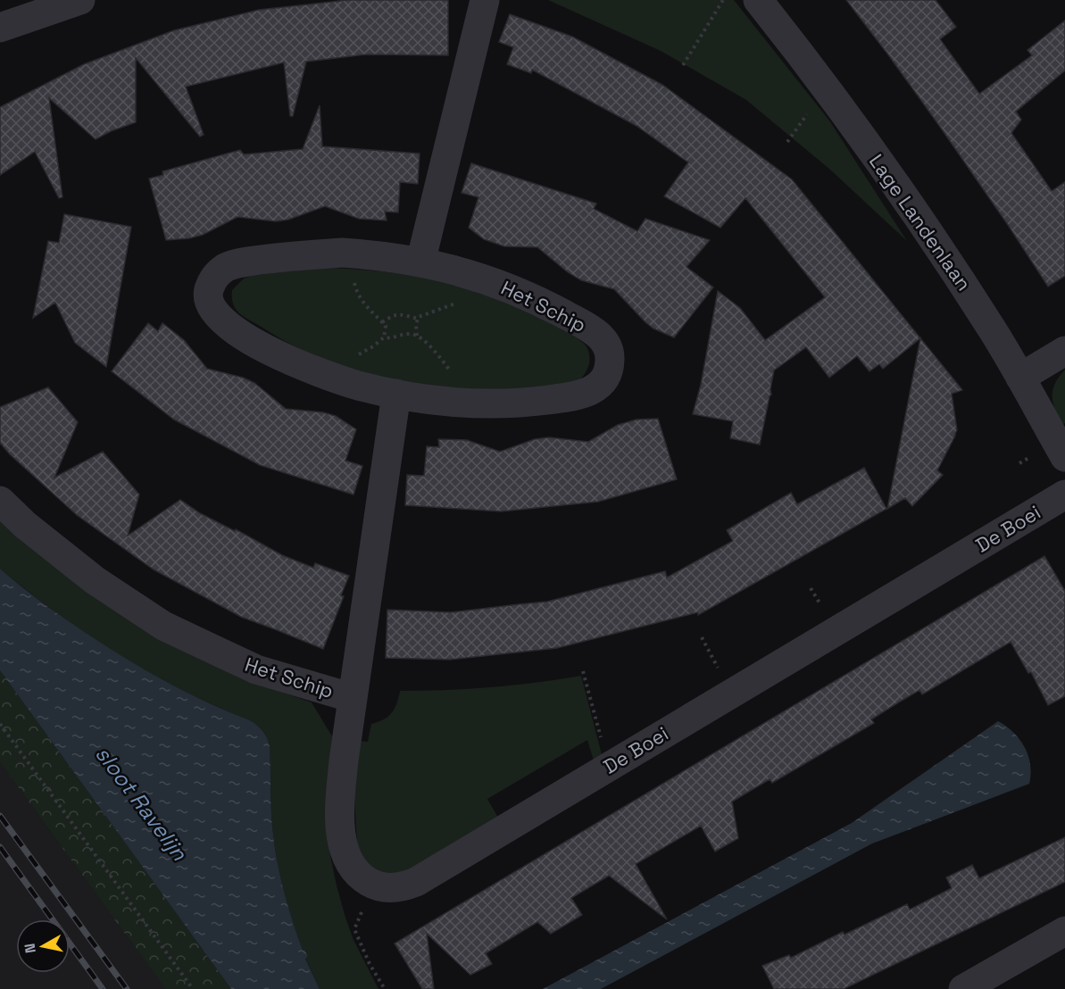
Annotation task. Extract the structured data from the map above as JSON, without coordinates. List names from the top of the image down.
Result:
{
  "streets": {
    "street": ["Lage Landenlaan", "Het Schip", "De Boei"]
  },
  "water": ["sloot Ravelijn"],
  "north": "left"
}
